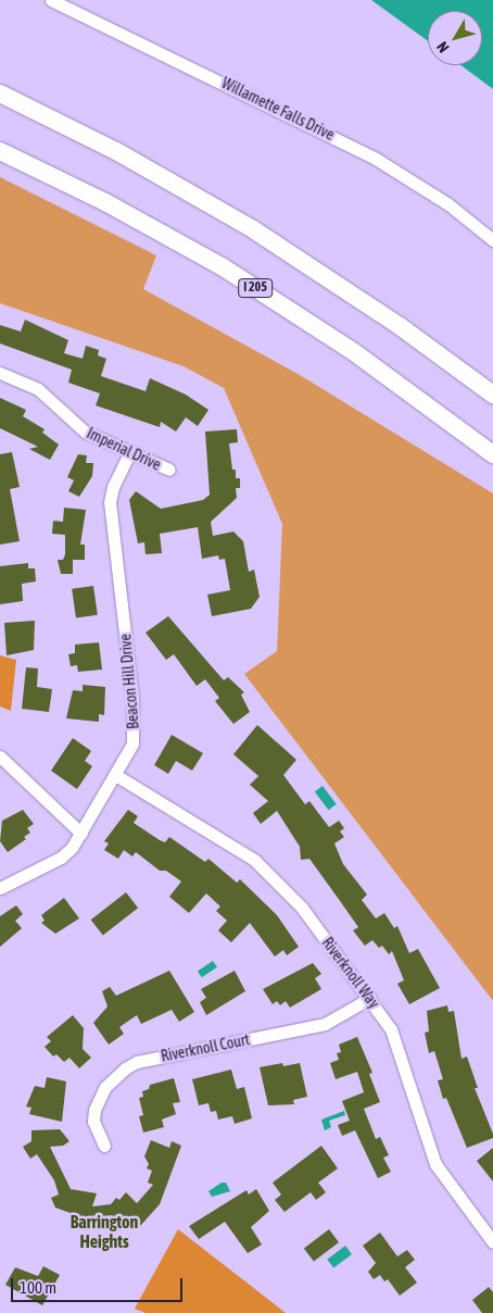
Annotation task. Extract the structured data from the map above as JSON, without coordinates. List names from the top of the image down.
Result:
{
  "streets": {
    "highway": ["I 205"],
    "street": [
      "Willamette Falls Drive",
      "Imperial Drive",
      "Beacon Hill Drive",
      "Riverknoll Way",
      "Riverknoll Court"
    ]
  },
  "crossings": [
    ["Imperial Drive", "Beacon Hill Drive"],
    ["Beacon Hill Drive", "Riverknoll Way"],
    ["Riverknoll Way", "Riverknoll Court"]
  ],
  "districts": ["Barrington Heights"],
  "scale_bar": "100 m",
  "north": "bottom left"
}
